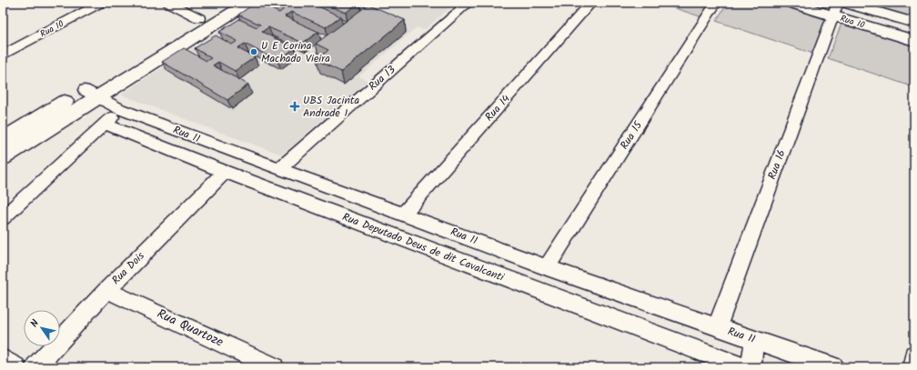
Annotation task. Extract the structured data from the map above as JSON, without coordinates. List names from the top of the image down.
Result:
{
  "streets": {
    "main road": ["Rua 10"],
    "street": [
      "Rua 13",
      "Rua 14",
      "Rua 11",
      "Rua 15",
      "Rua 16",
      "Rua Deputado Deus de dit Cavalcanti",
      "Rua Dois",
      "Rua Quartoze"
    ]
  },
  "crossings": [
    ["Rua 10", "Rua 16"],
    ["Rua 13", "Rua 11"],
    ["Rua 14", "Rua 11"],
    ["Rua 11", "Rua 15"],
    ["Rua 11", "Rua 16"],
    ["Rua Deputado Deus de dit Cavalcanti", "Rua Dois"],
    ["Rua Dois", "Rua Quartoze"]
  ],
  "places": {
    "other": ["U E Corina Machado Vieira"],
    "health": ["UBS Jacinta Andrade I"]
  },
  "north": "top left"
}
